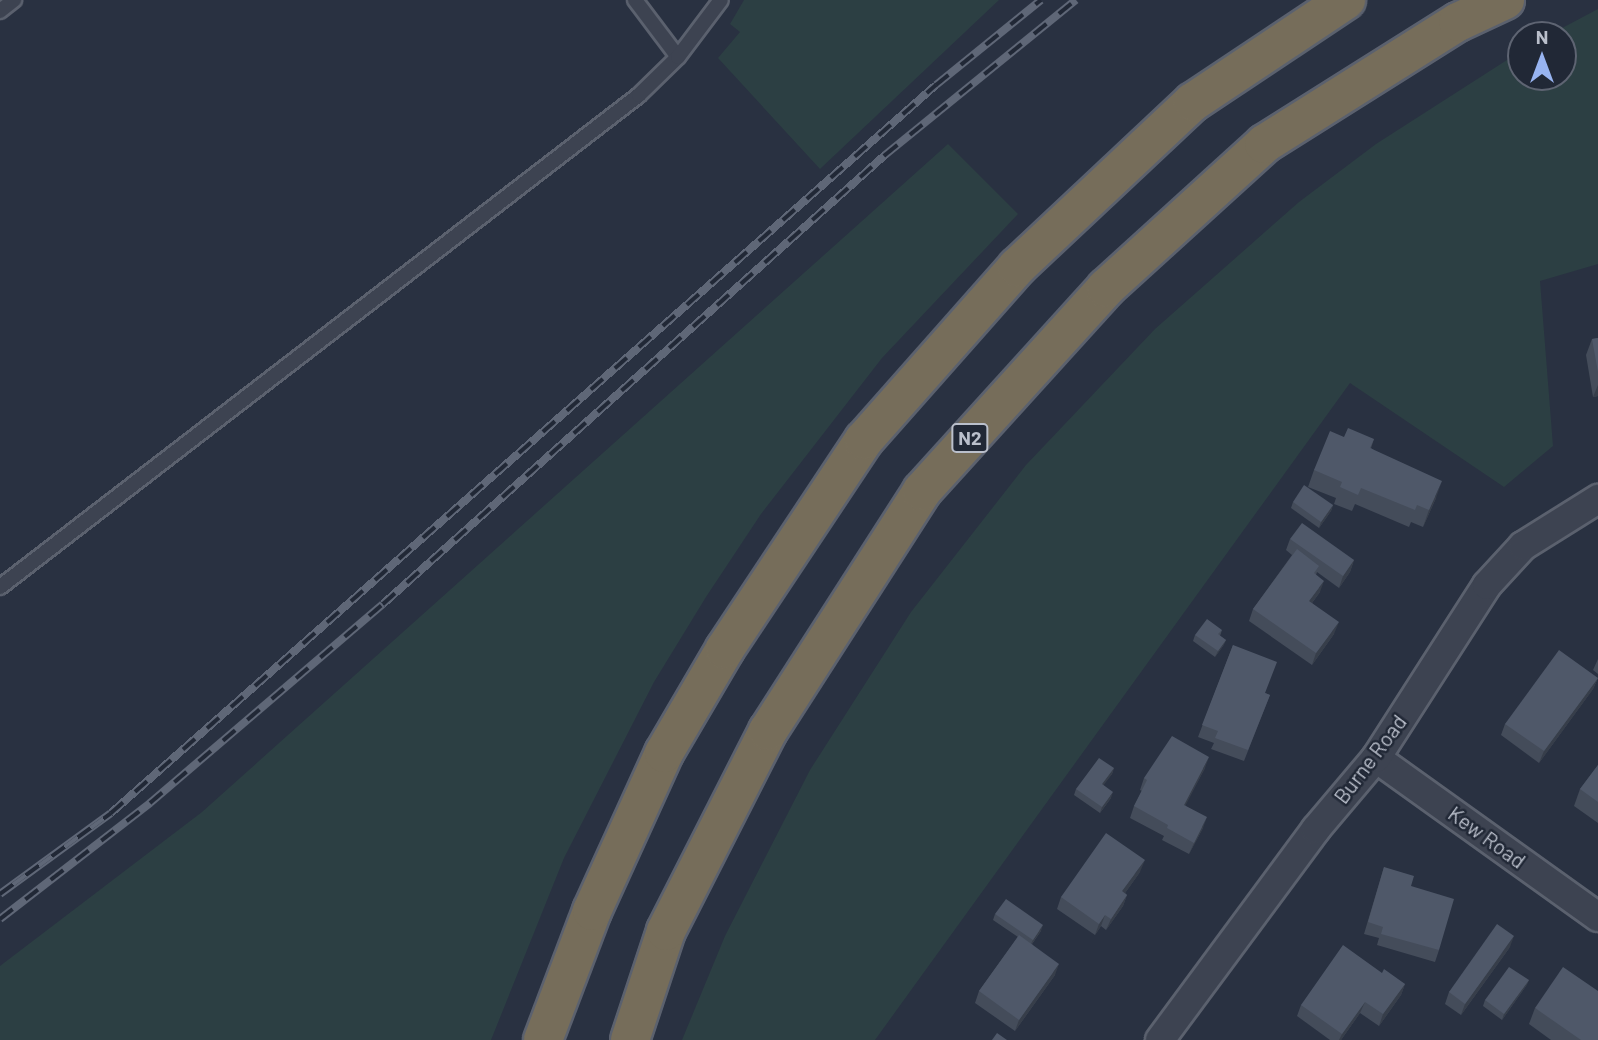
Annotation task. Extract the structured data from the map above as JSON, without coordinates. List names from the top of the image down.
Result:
{
  "streets": {
    "highway": ["N2"],
    "street": ["Burne Road", "Kew Road"]
  },
  "crossings": [
    ["Burne Road", "Kew Road"]
  ],
  "north": "top"
}
